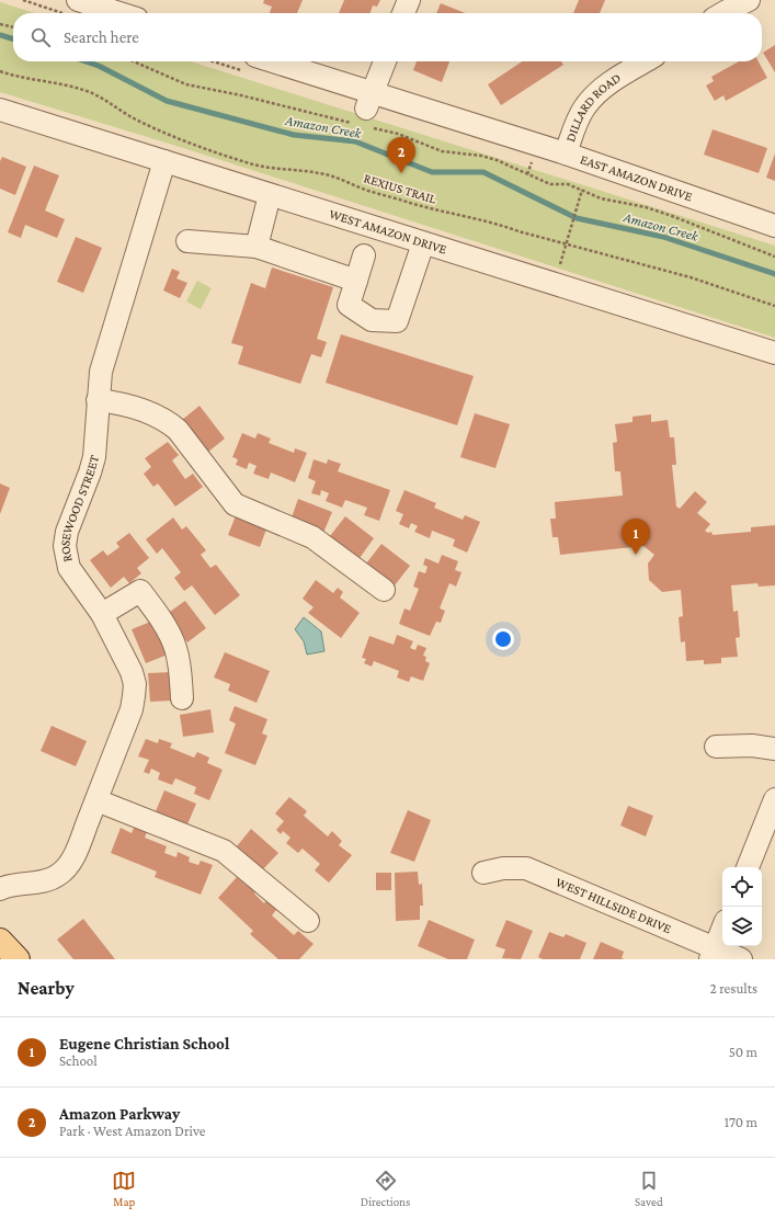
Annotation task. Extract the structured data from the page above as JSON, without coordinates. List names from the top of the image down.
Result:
{
  "streets": {
    "street": [
      "DILLARD ROAD",
      "EAST AMAZON DRIVE",
      "WEST AMAZON DRIVE",
      "ROSEWOOD STREET",
      "WEST HILLSIDE DRIVE"
    ],
    "path": ["REXIUS TRAIL"]
  },
  "crossings": [
    ["DILLARD ROAD", "EAST AMAZON DRIVE"],
    ["WEST AMAZON DRIVE", "ROSEWOOD STREET"]
  ],
  "water": ["Amazon Creek"],
  "page": {
    "search": "Search here",
    "pins": ["2", "1"],
    "heading": ["Nearby", "2 results"],
    "list": [
      {
        "mark": "1",
        "name": "Eugene Christian School",
        "note": "School",
        "value": "50 m"
      },
      {
        "mark": "2",
        "name": "Amazon Parkway",
        "note": "Park · West Amazon Drive",
        "value": "170 m"
      }
    ],
    "nav": ["Map", "Directions", "Saved"]
  }
}
